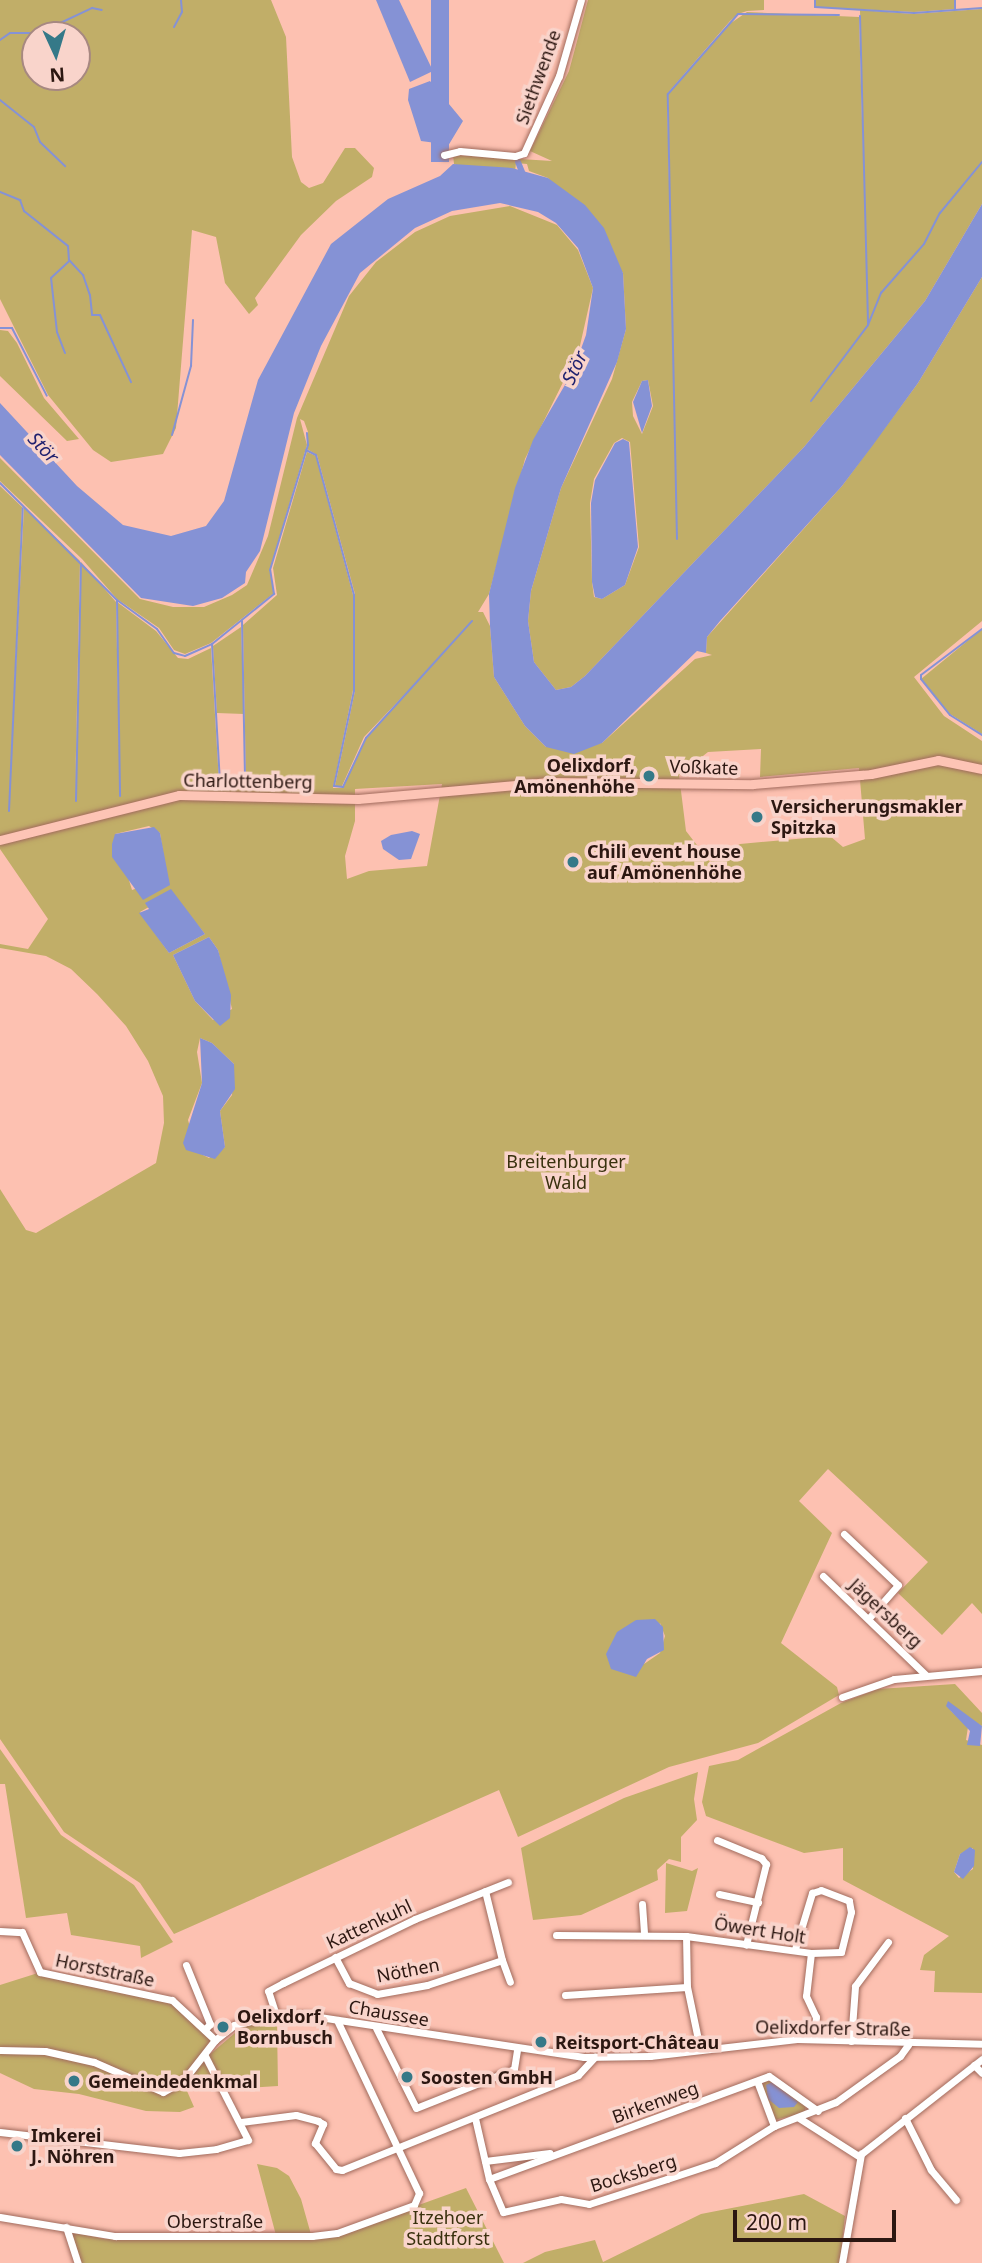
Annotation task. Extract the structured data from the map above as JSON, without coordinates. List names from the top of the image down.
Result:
{
  "streets": {
    "main road": ["Voßkate", "Charlottenberg"],
    "street": [
      "Siethwende",
      "Jägersberg",
      "Kattenkuhl",
      "Öwert Holt",
      "Horststraße",
      "Nöthen",
      "Chaussee",
      "Oelixdorfer Straße",
      "Birkenweg",
      "Bocksberg",
      "Oberstraße"
    ]
  },
  "crossings": [
    ["Voßkate", "Charlottenberg"],
    ["Kattenkuhl", "Nöthen"],
    ["Kattenkuhl", "Chaussee"],
    ["Öwert Holt", "Oelixdorfer Straße"],
    ["Horststraße", "Chaussee"],
    ["Chaussee", "Oelixdorfer Straße"],
    ["Oelixdorfer Straße", "Bocksberg"],
    ["Birkenweg", "Bocksberg"]
  ],
  "water": ["Stör"],
  "parks": ["Breitenburger Wald", "Itzehoer Stadtforst"],
  "places": [
    "Oelixdorf, Amönenhöhe",
    "Versicherungsmakler Spitzka",
    "Chili event house auf Amönenhöhe",
    "Oelixdorf, Bornbusch",
    "Reitsport-Château",
    "Soosten GmbH",
    "Gemeindedenkmal",
    "Imkerei J. Nöhren"
  ],
  "scale_bar": "200 m",
  "north": "bottom"
}
